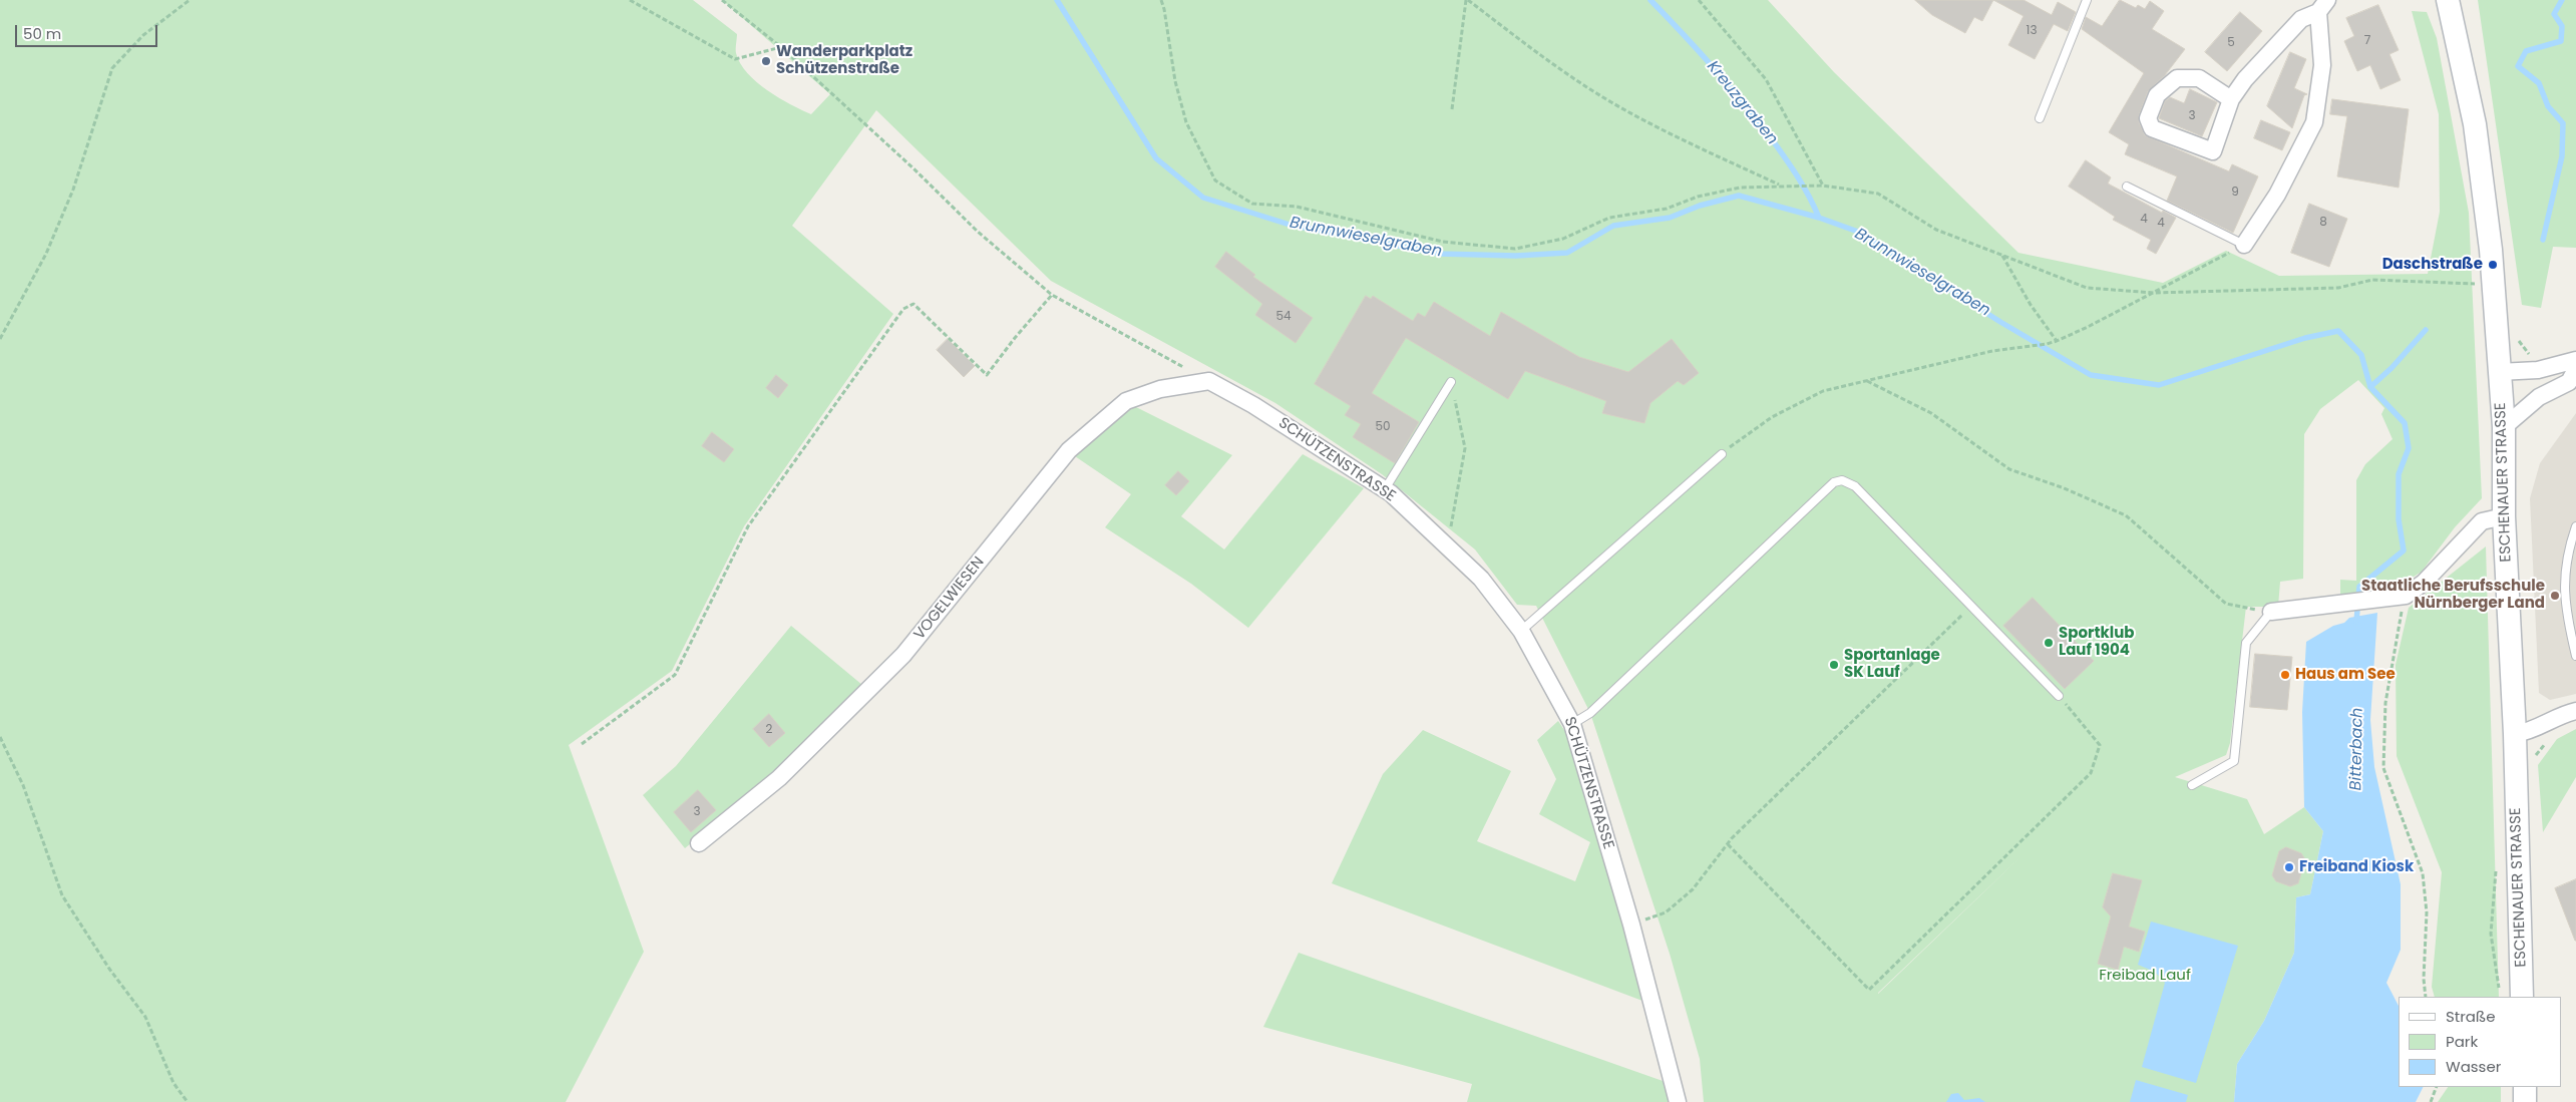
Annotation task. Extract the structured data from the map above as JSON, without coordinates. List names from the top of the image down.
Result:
{
  "streets": {
    "main road": ["ESCHENAUER STRASSE"],
    "street": ["SCHÜTZENSTRASSE", "VOGELWIESEN"]
  },
  "crossings": [
    ["SCHÜTZENSTRASSE", "VOGELWIESEN"]
  ],
  "water": ["Kreuzgraben", "Brunnwieselgraben", "Bitterbach"],
  "parks": ["Freibad Lauf"],
  "places": [
    "Wanderparkplatz Schützenstraße",
    "Daschstraße",
    "Staatliche Berufsschule Nürnberger Land",
    "Sportklub Lauf 1904",
    "Sportanlage SK Lauf",
    "Haus am See",
    "Freiband Kiosk"
  ],
  "house_numbers": [
    "13",
    "7",
    "5",
    "3",
    "9",
    "4",
    "8",
    "4",
    "54",
    "50",
    "2",
    "3"
  ],
  "legend": ["Straße", "Park", "Wasser"],
  "scale_bar": "50 m"
}
